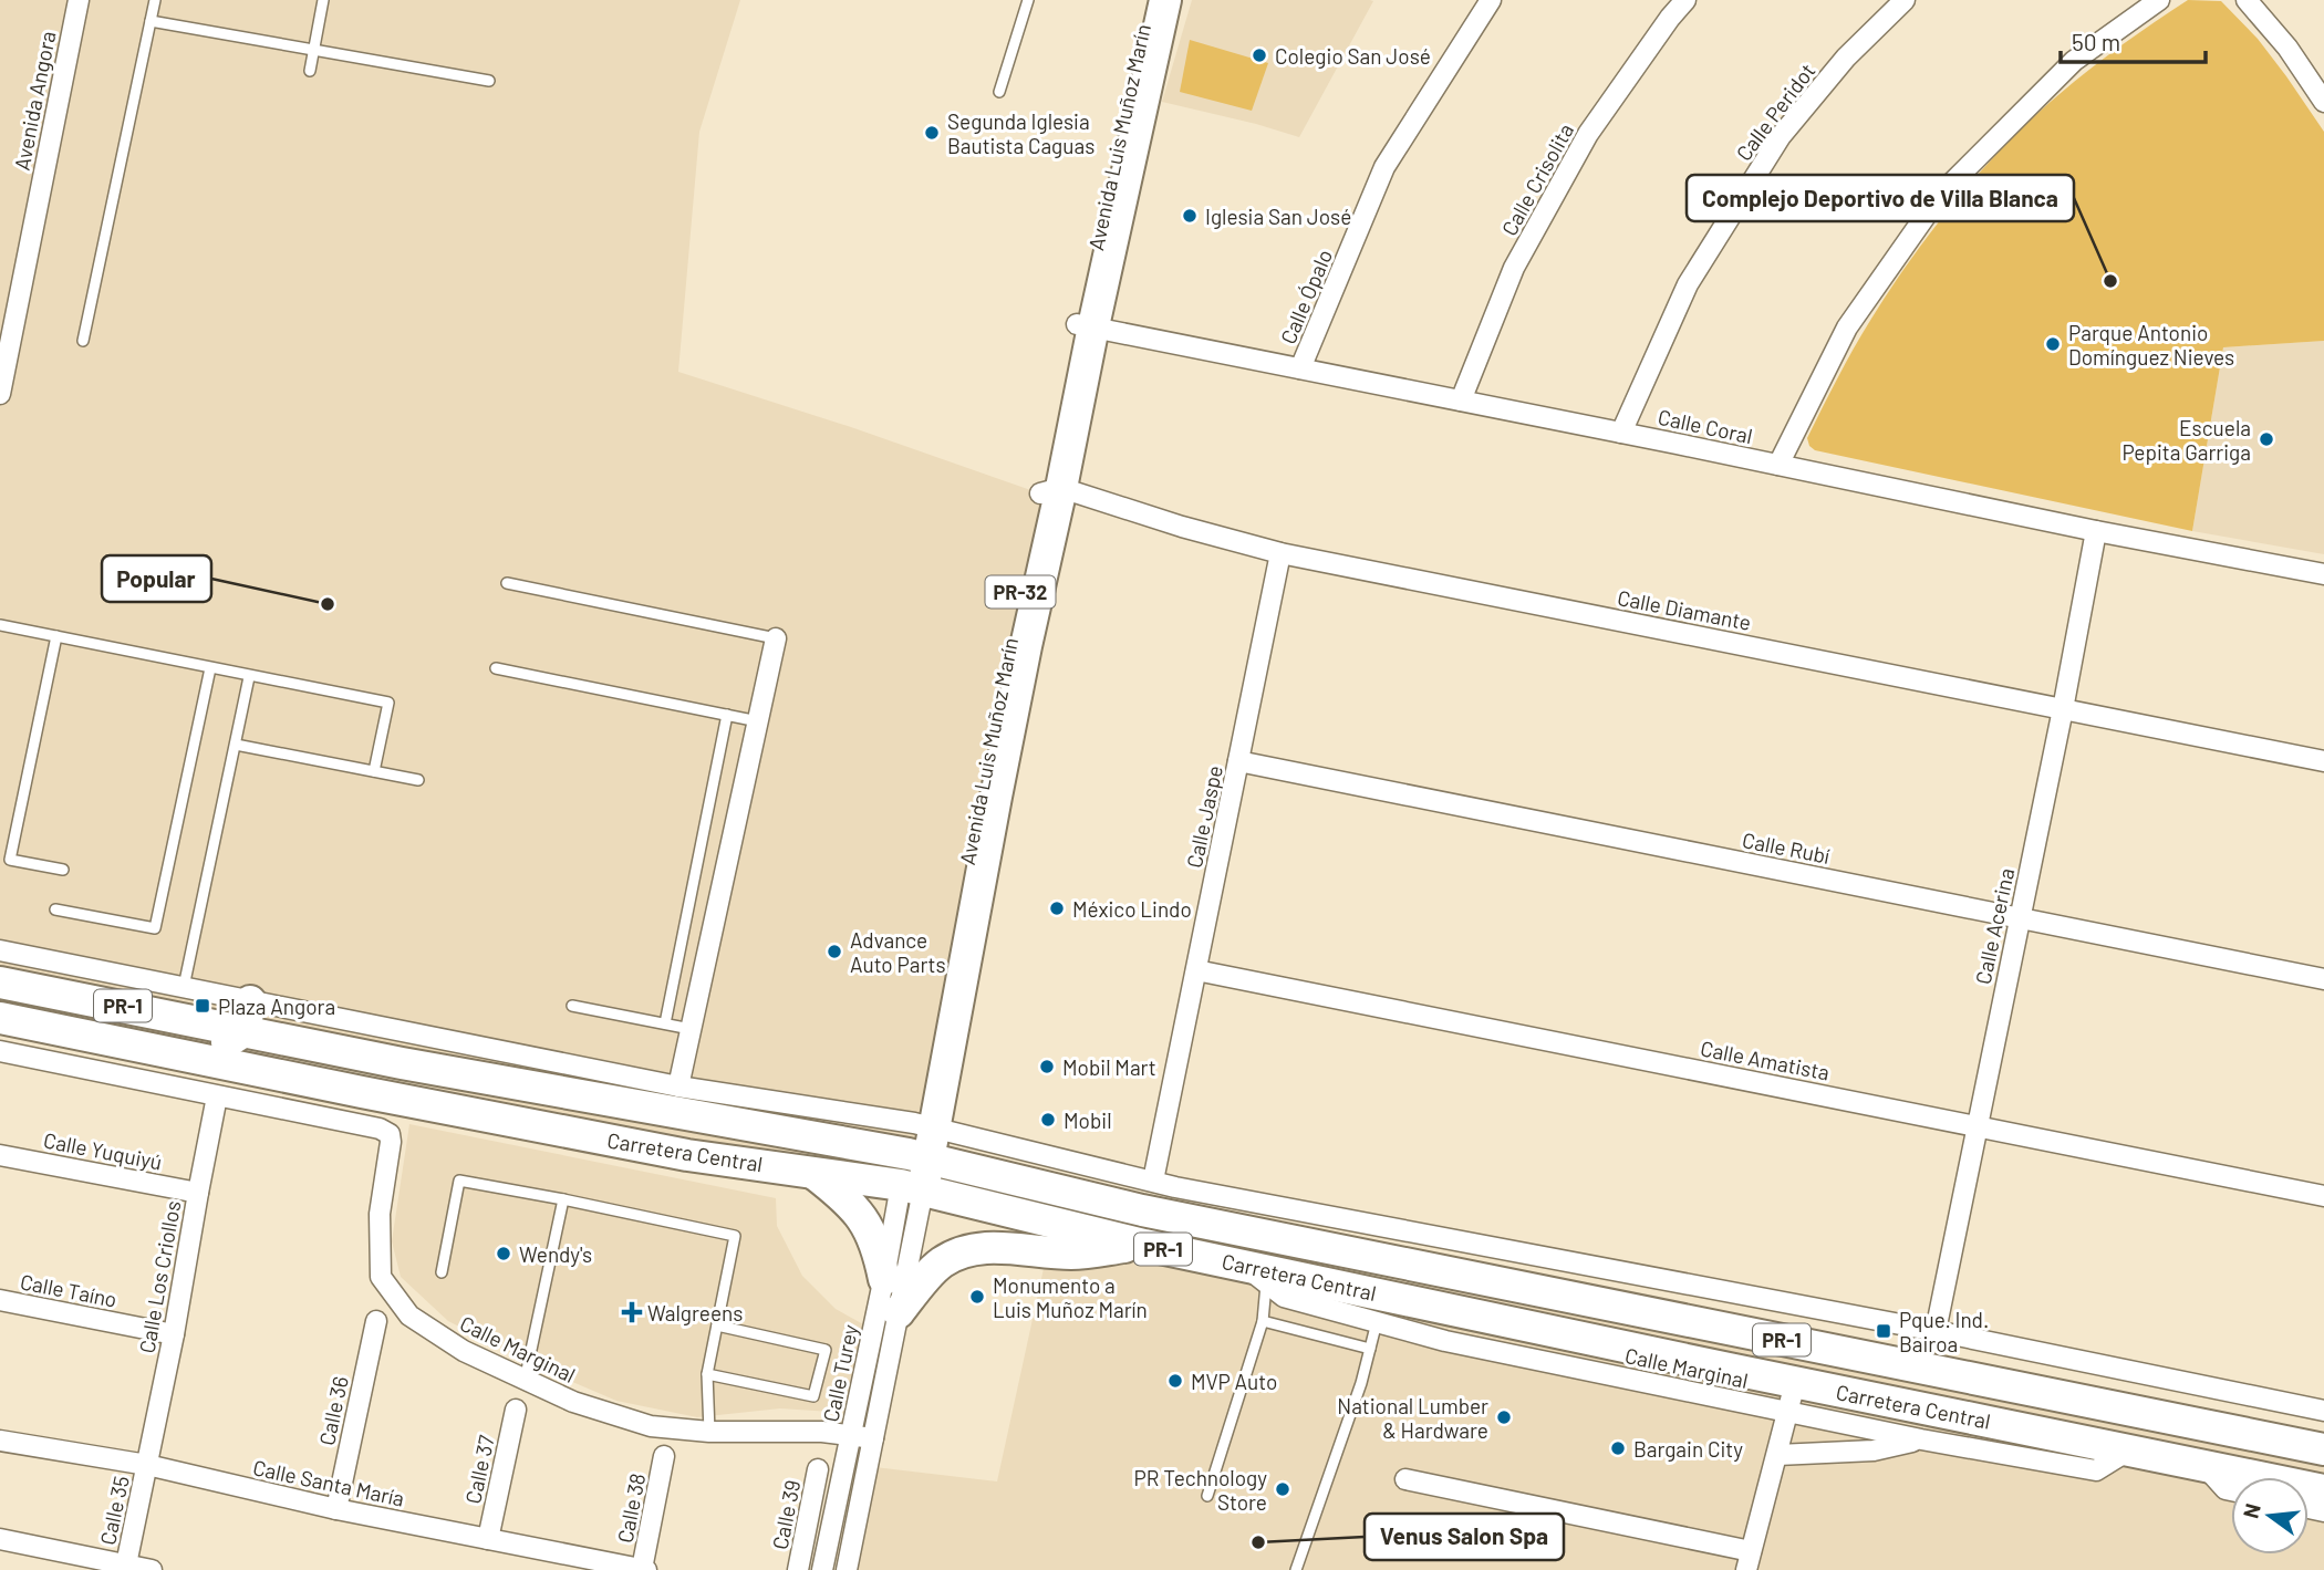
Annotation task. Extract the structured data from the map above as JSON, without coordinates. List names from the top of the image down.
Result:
{
  "streets": {
    "main road": [
      "Avenida Luis Muñoz Marín",
      "PR-32",
      "PR-1",
      "Carretera Central"
    ],
    "street": [
      "Avenida Angora",
      "Calle Peridot",
      "Calle Crisolita",
      "Calle Ópalo",
      "Calle Coral",
      "Calle Diamante",
      "Calle Jaspe",
      "Calle Rubí",
      "Calle Acerina",
      "Calle Amatista",
      "Calle Yuquiyú",
      "Calle Los Criollos",
      "Calle Taíno",
      "Calle Marginal",
      "Calle Turey",
      "Calle 36",
      "Calle 37",
      "Calle Santa María",
      "Calle 38",
      "Calle 35",
      "Calle 39"
    ]
  },
  "crossings": [
    ["Calle Peridot", "Calle Coral"],
    ["Avenida Luis Muñoz Marín", "Calle Coral"],
    ["Avenida Luis Muñoz Marín", "Calle Diamante"],
    ["Avenida Luis Muñoz Marín", "Carretera Central"],
    ["Avenida Luis Muñoz Marín", "Calle Turey"],
    ["Calle Crisolita", "Calle Coral"],
    ["Calle Ópalo", "Calle Coral"],
    ["Calle Coral", "Calle Acerina"],
    ["Calle Diamante", "Calle Jaspe"],
    ["Calle Diamante", "Calle Acerina"],
    ["Calle Jaspe", "Calle Rubí"],
    ["Calle Jaspe", "Calle Amatista"],
    ["Calle Rubí", "Calle Acerina"],
    ["Calle Acerina", "Calle Amatista"],
    ["Calle Yuquiyú", "Calle Los Criollos"],
    ["Carretera Central", "Calle Marginal"],
    ["Carretera Central", "Calle Turey"],
    ["Calle Los Criollos", "Calle Taíno"],
    ["Calle Los Criollos", "Calle Marginal"],
    ["Calle Los Criollos", "Calle Santa María"],
    ["Calle Los Criollos", "Calle 35"],
    ["Calle Marginal", "Calle Turey"],
    ["Calle 36", "Calle Santa María"],
    ["Calle 37", "Calle Santa María"],
    ["Calle Santa María", "Calle 38"],
    ["Calle Santa María", "Calle 35"]
  ],
  "places": {
    "other": [
      "Colegio San José",
      "Segunda Iglesia Bautista Caguas",
      "Iglesia San José",
      "Complejo Deportivo de Villa Blanca",
      "Parque Antonio Domínguez Nieves",
      "Escuela Pepita Garriga",
      "Popular",
      "México Lindo",
      "Advance Auto Parts",
      "Mobil Mart",
      "Mobil",
      "Wendy's",
      "Monumento a Luis Muñoz Marín",
      "MVP Auto",
      "National Lumber & Hardware",
      "Bargain City",
      "PR Technology Store",
      "Venus Salon Spa"
    ],
    "transit": ["Plaza Angora", "Pque. Ind. Bairoa"],
    "health": ["Walgreens"]
  },
  "scale_bar": "50 m",
  "north": "left"
}
